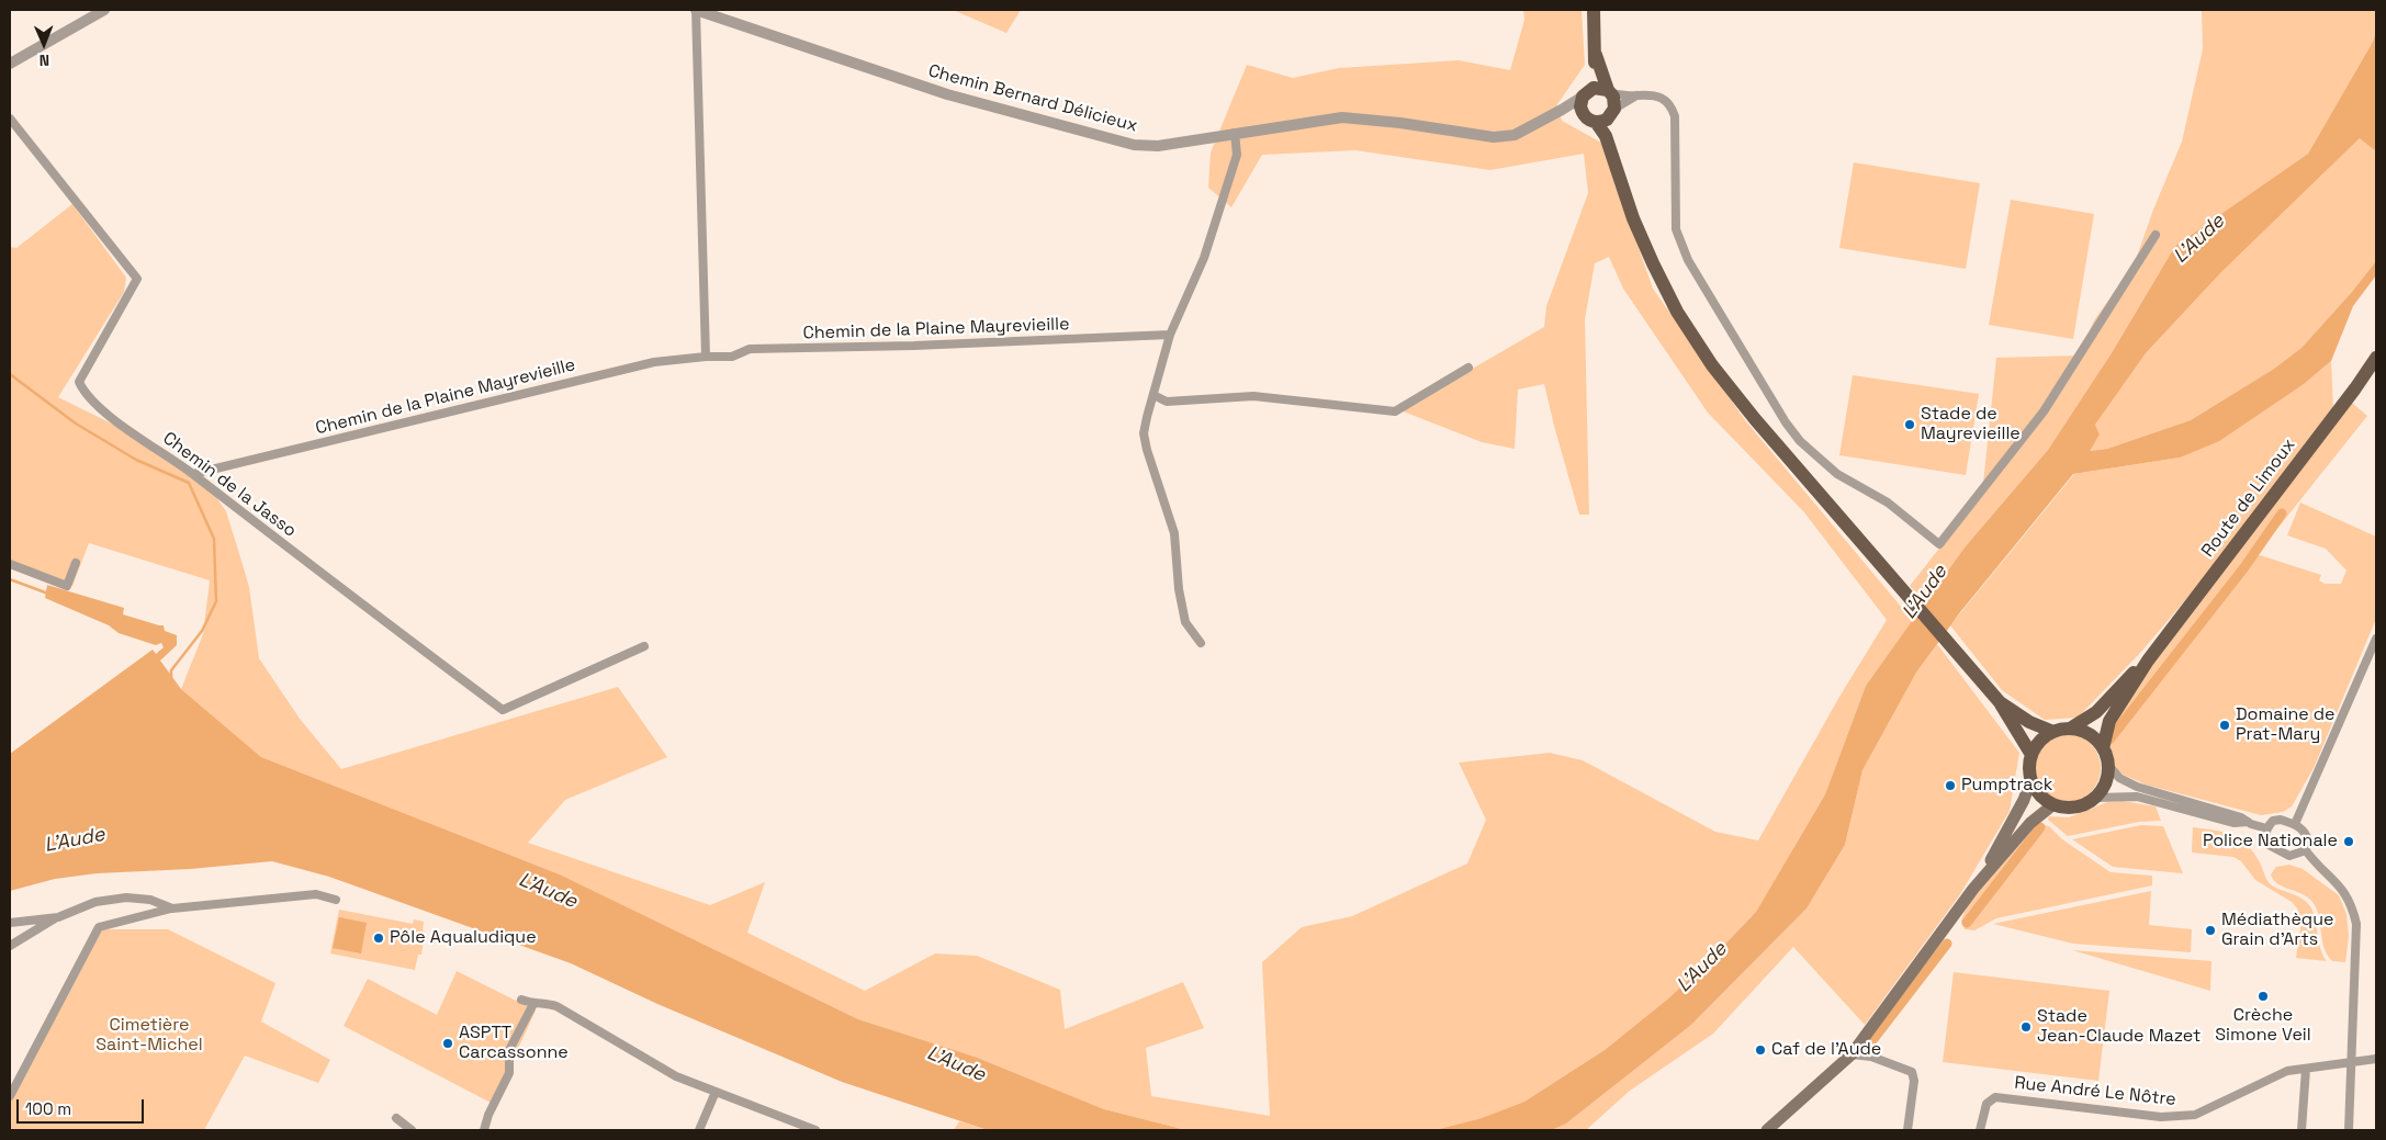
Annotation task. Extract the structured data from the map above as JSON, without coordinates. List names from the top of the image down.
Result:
{
  "streets": {
    "main road": ["Route de Limoux"],
    "street": [
      "Chemin Bernard Délicieux",
      "Chemin de la Plaine Mayrevieille",
      "Chemin de la Jasso",
      "Rue André Le Nôtre"
    ]
  },
  "crossings": [
    ["Chemin de la Plaine Mayrevieille", "Chemin de la Jasso"]
  ],
  "water": ["L'Aude"],
  "parks": ["Cimetière Saint-Michel"],
  "places": [
    "Stade de Mayrevieille",
    "Domaine de Prat-Mary",
    "Pumptrack",
    "Police Nationale",
    "Médiathèque Grain d'Arts",
    "Pôle Aqualudique",
    "Crèche Simone Veil",
    "Stade Jean-Claude Mazet",
    "ASPTT Carcassonne",
    "Caf de l'Aude"
  ],
  "scale_bar": "100 m",
  "north": "bottom"
}
